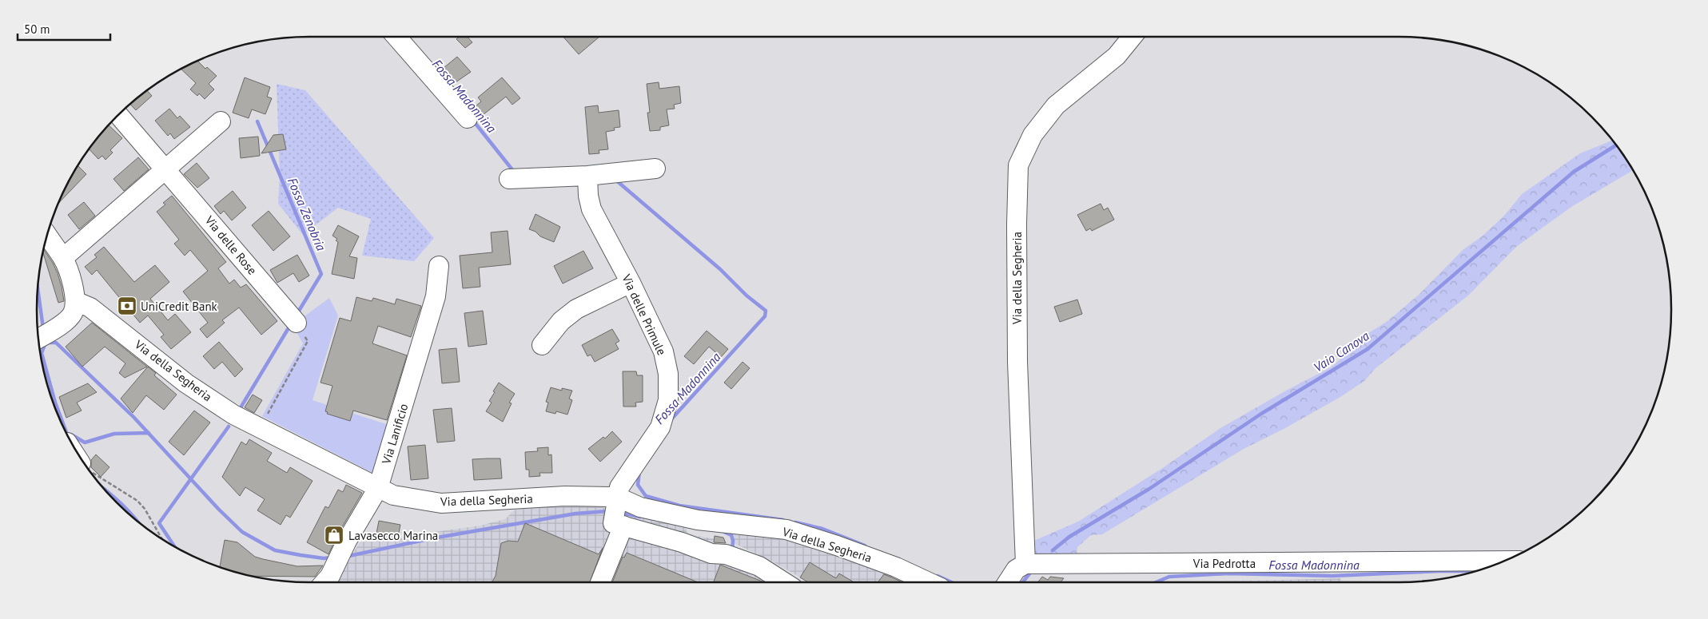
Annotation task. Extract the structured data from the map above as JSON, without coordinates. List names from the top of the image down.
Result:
{
  "streets": {
    "street": [
      "Via delle Rose",
      "Via della Segheria",
      "Via delle Primule",
      "Via Lanificio",
      "Via Pedrotta"
    ]
  },
  "crossings": [
    ["Via della Segheria", "Via delle Primule"],
    ["Via della Segheria", "Via Lanificio"],
    ["Via della Segheria", "Via Pedrotta"]
  ],
  "water": ["Fossa Madonnina", "Fossa Zenobria", "Vaio Canova"],
  "places": {
    "bank": ["UniCredit Bank"],
    "shop": ["Lavasecco Marina"]
  },
  "scale_bar": "50 m"
}
